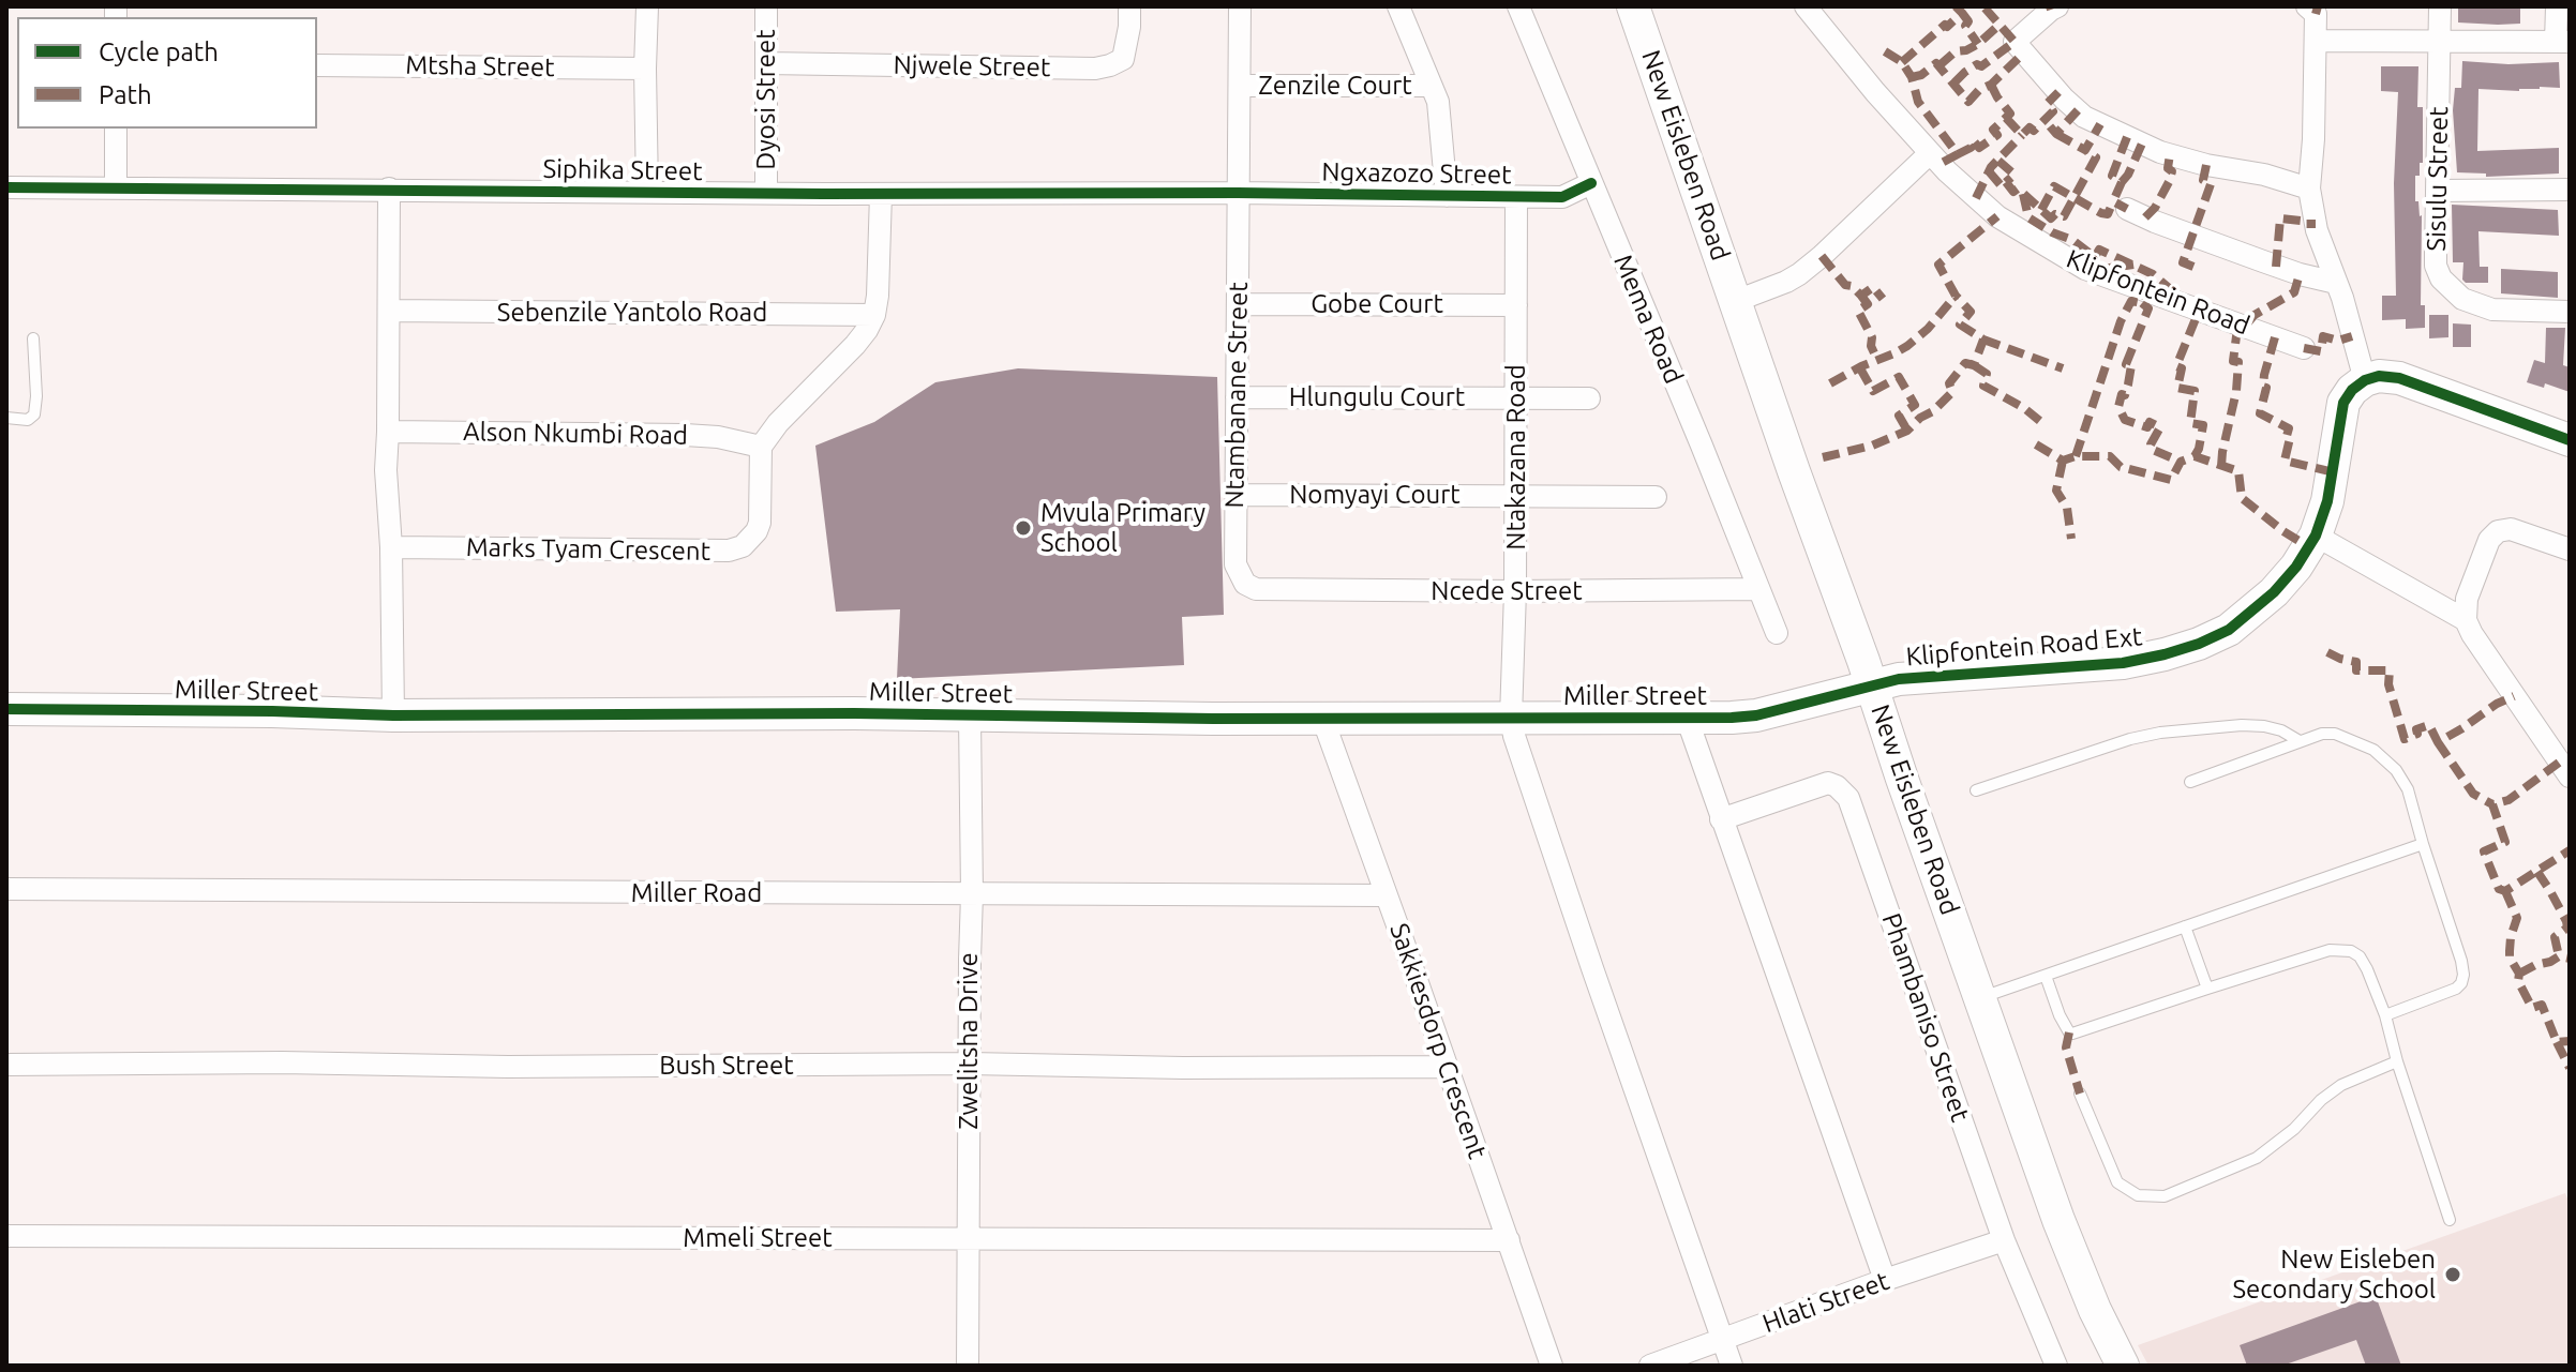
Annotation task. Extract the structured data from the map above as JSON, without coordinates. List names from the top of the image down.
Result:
{
  "streets": {
    "street": [
      "Mtsha Street",
      "Njwele Street",
      "Zenzile Court",
      "Dyosi Street",
      "New Eisleben Road",
      "Siphika Street",
      "Ngxazozo Street",
      "Sisulu Street",
      "Klipfontein Road",
      "Gobe Court",
      "Sebenzile Yantolo Road",
      "Mema Road",
      "Ntambanane Street",
      "Hlungulu Court",
      "Alson Nkumbi Road",
      "Ntakazana Road",
      "Nomyayi Court",
      "Marks Tyam Crescent",
      "Ncede Street",
      "Klipfontein Road Ext",
      "Miller Street",
      "Miller Road",
      "Phambaniso Street",
      "Zwelitsha Drive",
      "Sakkiesdorp Crescent",
      "Bush Street",
      "Mmeli Street",
      "Hlati Street"
    ]
  },
  "crossings": [
    ["Njwele Street", "Dyosi Street"],
    ["Zenzile Court", "Ntambanane Street"],
    ["Dyosi Street", "Siphika Street"],
    ["New Eisleben Road", "Klipfontein Road Ext"],
    ["New Eisleben Road", "Miller Street"],
    ["Siphika Street", "Ngxazozo Street"],
    ["Siphika Street", "Ntambanane Street"],
    ["Ngxazozo Street", "Mema Road"],
    ["Ngxazozo Street", "Ntambanane Street"],
    ["Ngxazozo Street", "Ntakazana Road"],
    ["Gobe Court", "Ntambanane Street"],
    ["Gobe Court", "Ntakazana Road"],
    ["Mema Road", "Ncede Street"],
    ["Ntambanane Street", "Hlungulu Court"],
    ["Ntambanane Street", "Nomyayi Court"],
    ["Ntambanane Street", "Ncede Street"],
    ["Hlungulu Court", "Ntakazana Road"],
    ["Alson Nkumbi Road", "Marks Tyam Crescent"],
    ["Ntakazana Road", "Nomyayi Court"],
    ["Ntakazana Road", "Ncede Street"],
    ["Ntakazana Road", "Miller Street"],
    ["Klipfontein Road Ext", "Miller Street"],
    ["Miller Street", "Zwelitsha Drive"],
    ["Miller Street", "Sakkiesdorp Crescent"],
    ["Miller Road", "Zwelitsha Drive"],
    ["Miller Road", "Sakkiesdorp Crescent"],
    ["Phambaniso Street", "Hlati Street"],
    ["Zwelitsha Drive", "Bush Street"],
    ["Zwelitsha Drive", "Mmeli Street"],
    ["Sakkiesdorp Crescent", "Bush Street"],
    ["Sakkiesdorp Crescent", "Mmeli Street"]
  ],
  "places": ["Mvula Primary School", "New Eisleben Secondary School"],
  "legend": ["Cycle path", "Path"]
}
